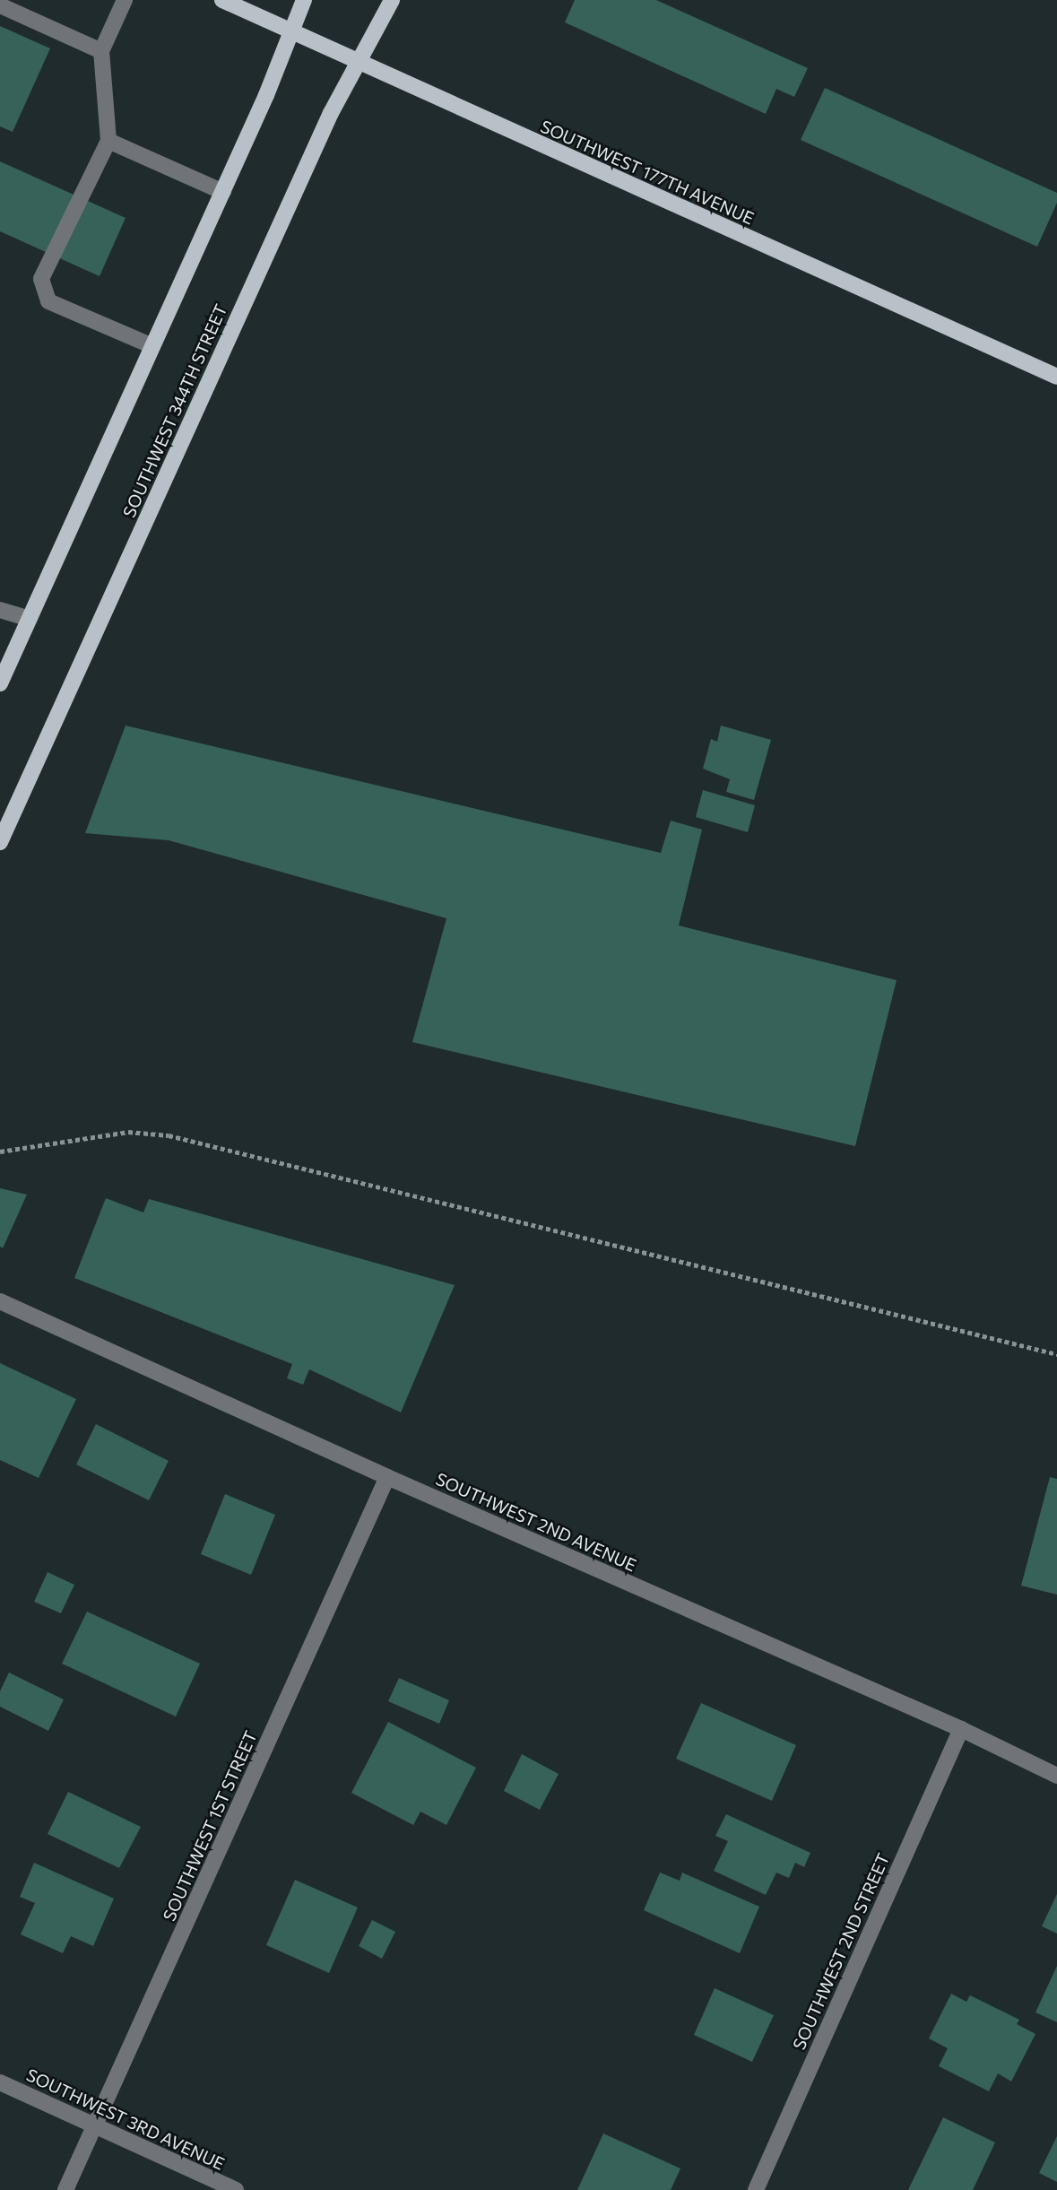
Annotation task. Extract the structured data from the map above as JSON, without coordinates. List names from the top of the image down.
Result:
{
  "streets": {
    "main road": ["SOUTHWEST 177TH AVENUE", "SOUTHWEST 344TH STREET"],
    "street": [
      "SOUTHWEST 2ND AVENUE",
      "SOUTHWEST 1ST STREET",
      "SOUTHWEST 2ND STREET",
      "SOUTHWEST 3RD AVENUE"
    ]
  },
  "crossings": [
    ["SOUTHWEST 177TH AVENUE", "SOUTHWEST 344TH STREET"],
    ["SOUTHWEST 2ND AVENUE", "SOUTHWEST 1ST STREET"],
    ["SOUTHWEST 2ND AVENUE", "SOUTHWEST 2ND STREET"],
    ["SOUTHWEST 1ST STREET", "SOUTHWEST 3RD AVENUE"]
  ]
}
